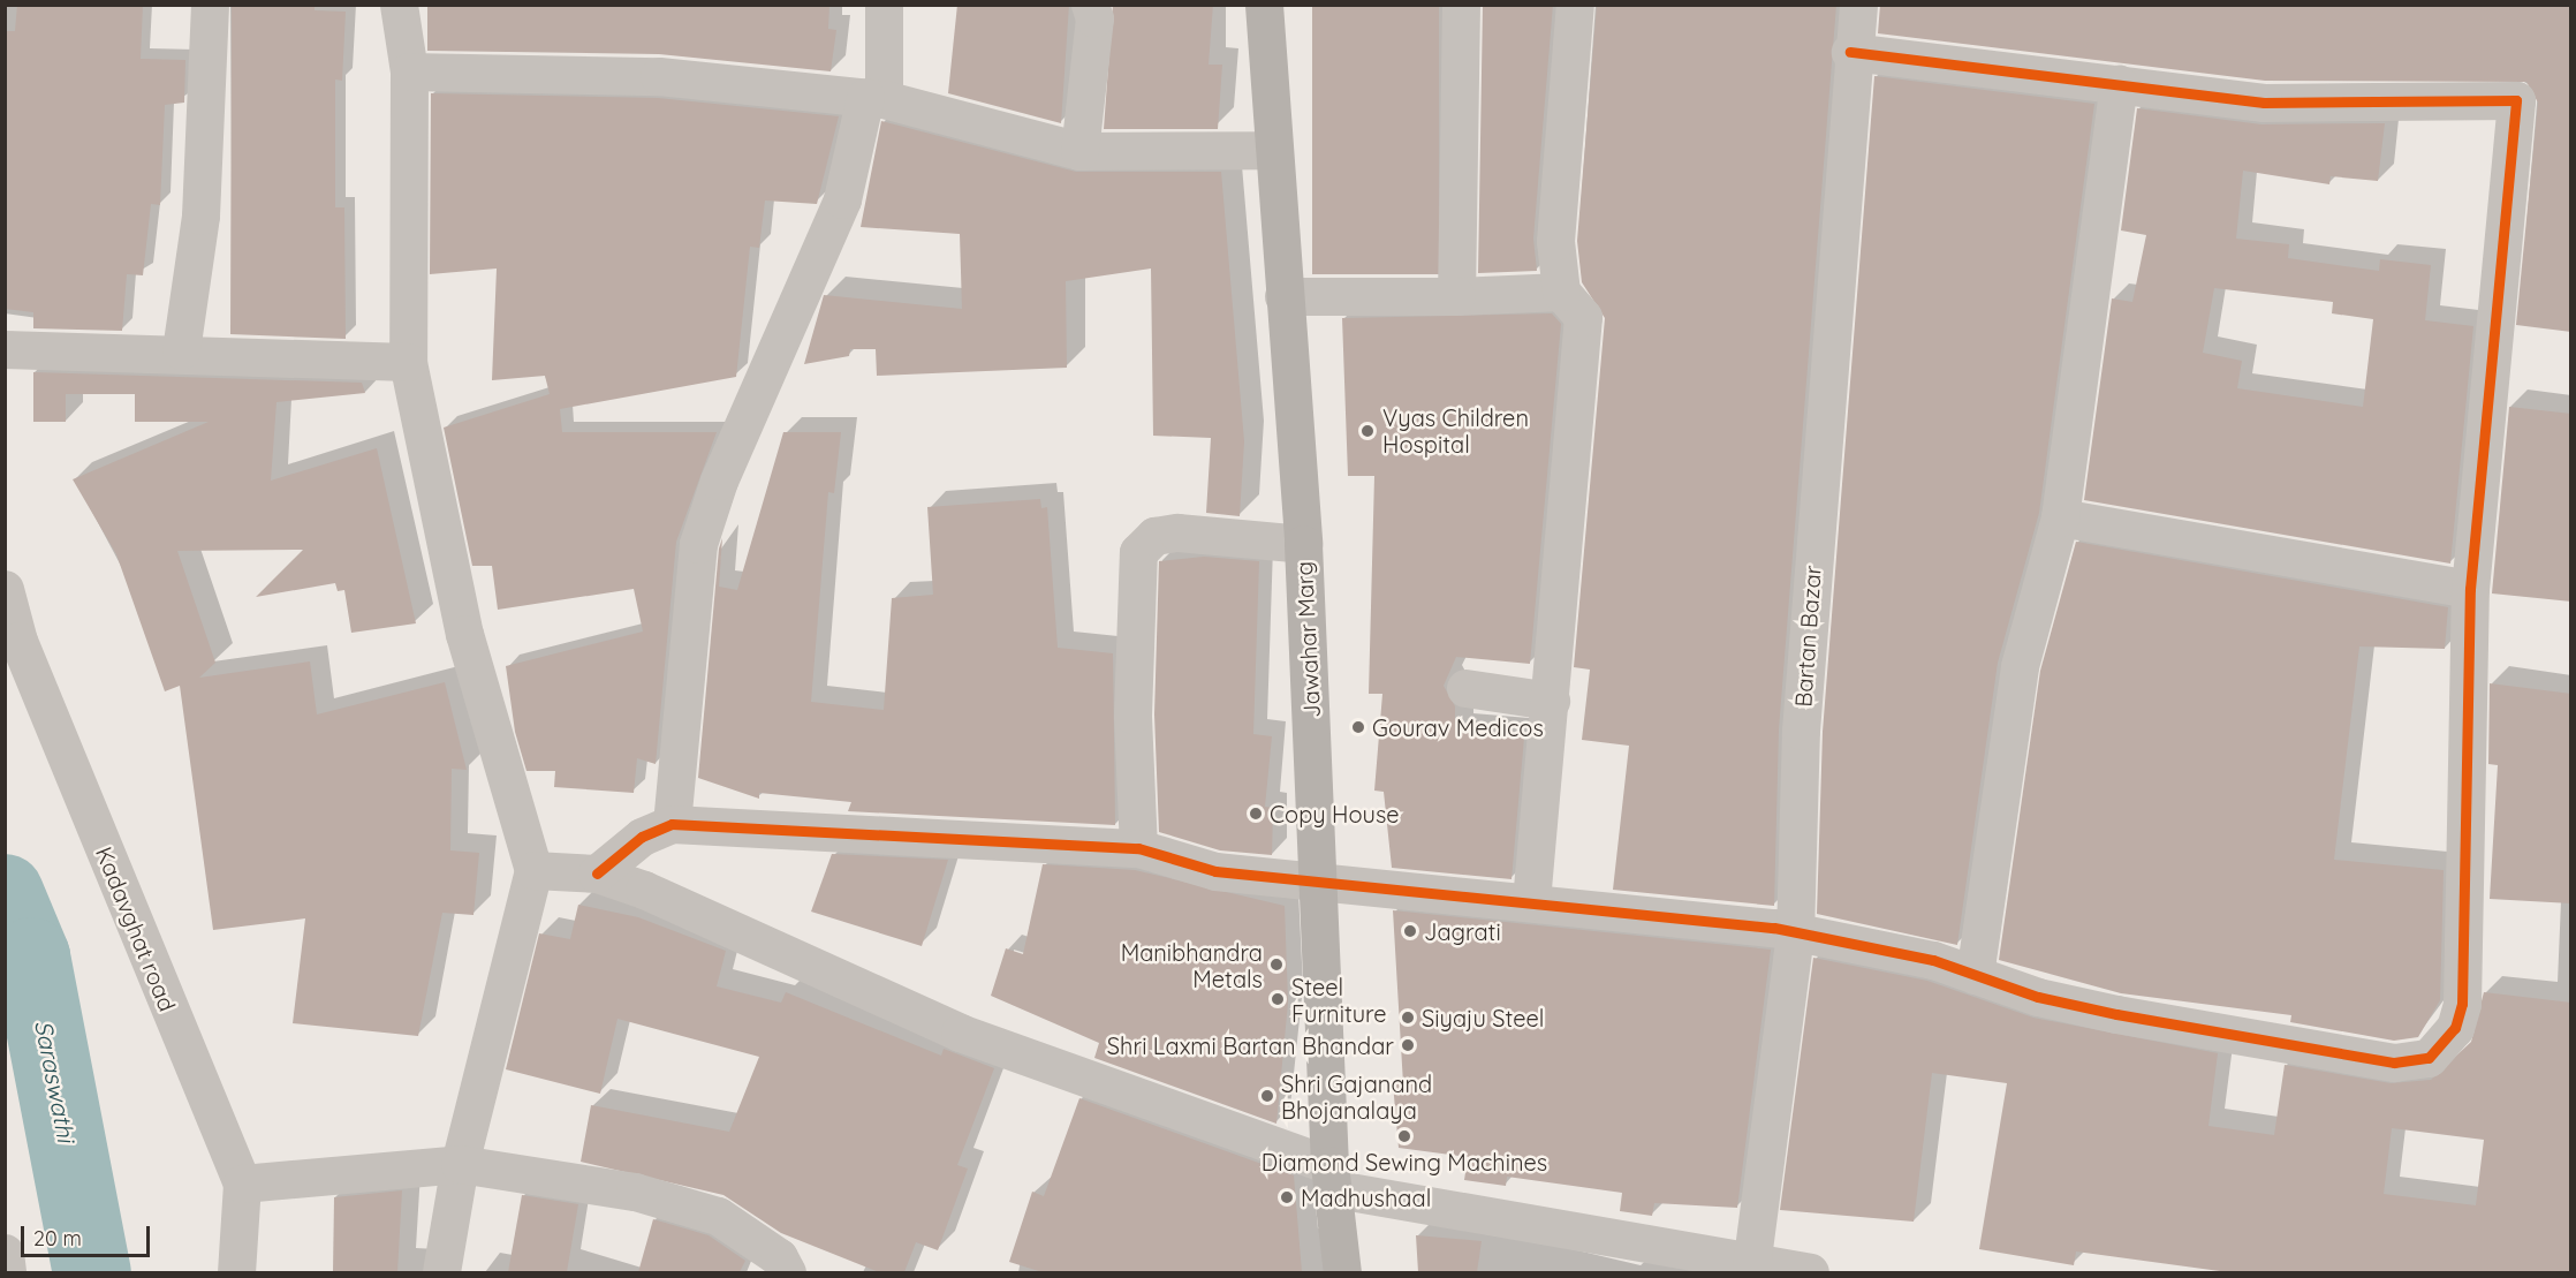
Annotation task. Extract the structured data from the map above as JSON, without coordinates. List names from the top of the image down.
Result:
{
  "streets": {
    "main road": ["Jawahar Marg"],
    "street": ["Bartan Bazar", "Kadavghat road"]
  },
  "water": ["Saraswathi"],
  "places": [
    "Vyas Children Hospital",
    "Gourav Medicos",
    "Copy House",
    "Jagrati",
    "Manibhandra Metals",
    "Steel Furniture",
    "Siyaju Steel",
    "Shri Laxmi Bartan Bhandar",
    "Shri Gajanand Bhojanalaya",
    "Diamond Sewing Machines",
    "Madhushaal"
  ],
  "scale_bar": "20 m"
}
